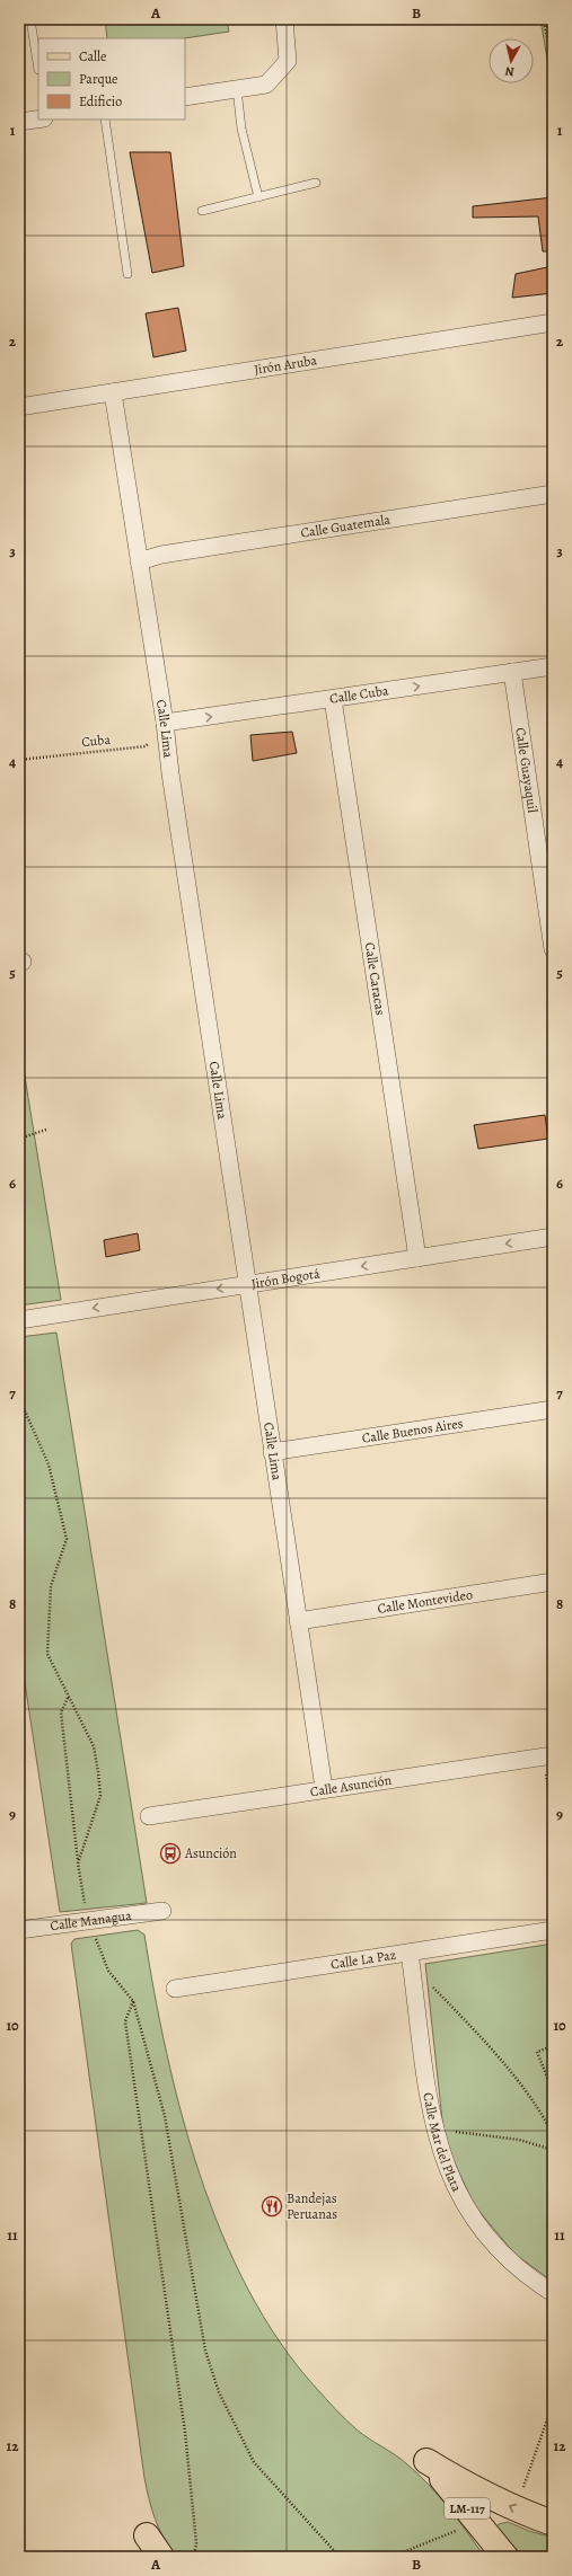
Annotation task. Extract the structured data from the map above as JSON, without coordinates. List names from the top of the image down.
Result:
{
  "streets": {
    "main road": ["LM-117"],
    "street": [
      "Jirón Aruba",
      "Calle Guatemala",
      "Calle Cuba",
      "Calle Lima",
      "Calle Guayaquil",
      "Calle Caracas",
      "Jirón Bogotá",
      "Calle Buenos Aires",
      "Calle Montevideo",
      "Calle Asunción",
      "Calle Managua",
      "Calle La Paz",
      "Calle Mar del Plata"
    ],
    "path": ["Cuba"]
  },
  "crossings": [
    ["Jirón Aruba", "Calle Lima"],
    ["Calle Guatemala", "Calle Lima"],
    ["Calle Cuba", "Calle Lima"],
    ["Calle Cuba", "Cuba"],
    ["Calle Cuba", "Calle Guayaquil"],
    ["Calle Cuba", "Calle Caracas"],
    ["Calle Lima", "Cuba"],
    ["Calle Lima", "Jirón Bogotá"],
    ["Calle Lima", "Calle Buenos Aires"],
    ["Calle Lima", "Calle Montevideo"],
    ["Calle Lima", "Calle Asunción"],
    ["Calle Caracas", "Jirón Bogotá"],
    ["Calle La Paz", "Calle Mar del Plata"]
  ],
  "one_way": ["Calle Cuba", "Jirón Bogotá"],
  "places": {
    "bus stop": ["Asunción"],
    "restaurant": ["Bandejas Peruanas"]
  },
  "legend": ["Calle", "Parque", "Edificio"],
  "north": "bottom",
  "grid": {
    "columns": ["A", "B"],
    "rows": [
      "1",
      "2",
      "3",
      "4",
      "5",
      "6",
      "7",
      "8",
      "9",
      "10",
      "11",
      "12"
    ]
  }
}
